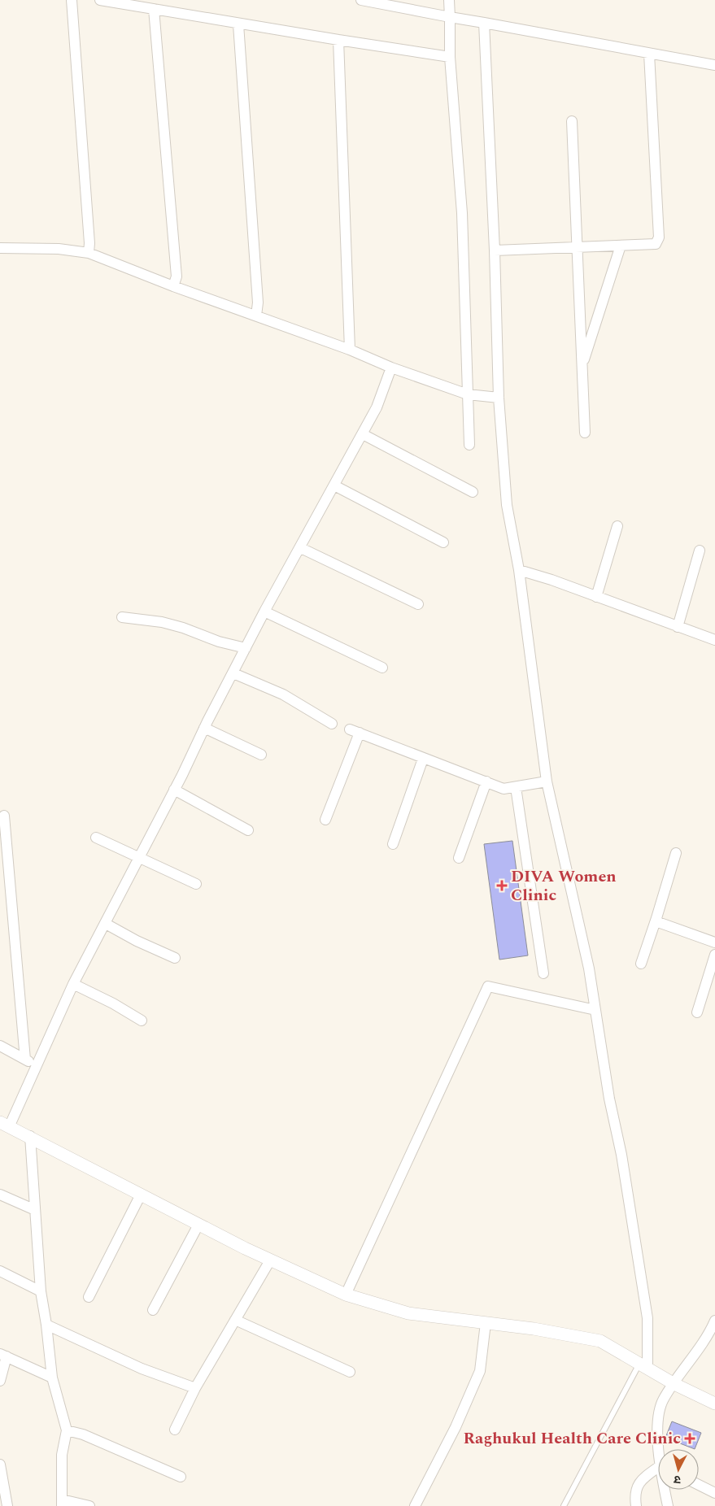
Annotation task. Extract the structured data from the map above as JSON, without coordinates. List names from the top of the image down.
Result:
{
  "places": {
    "health": ["DIVA Women Clinic", "Raghukul Health Care Clinic"]
  },
  "north": "bottom"
}
